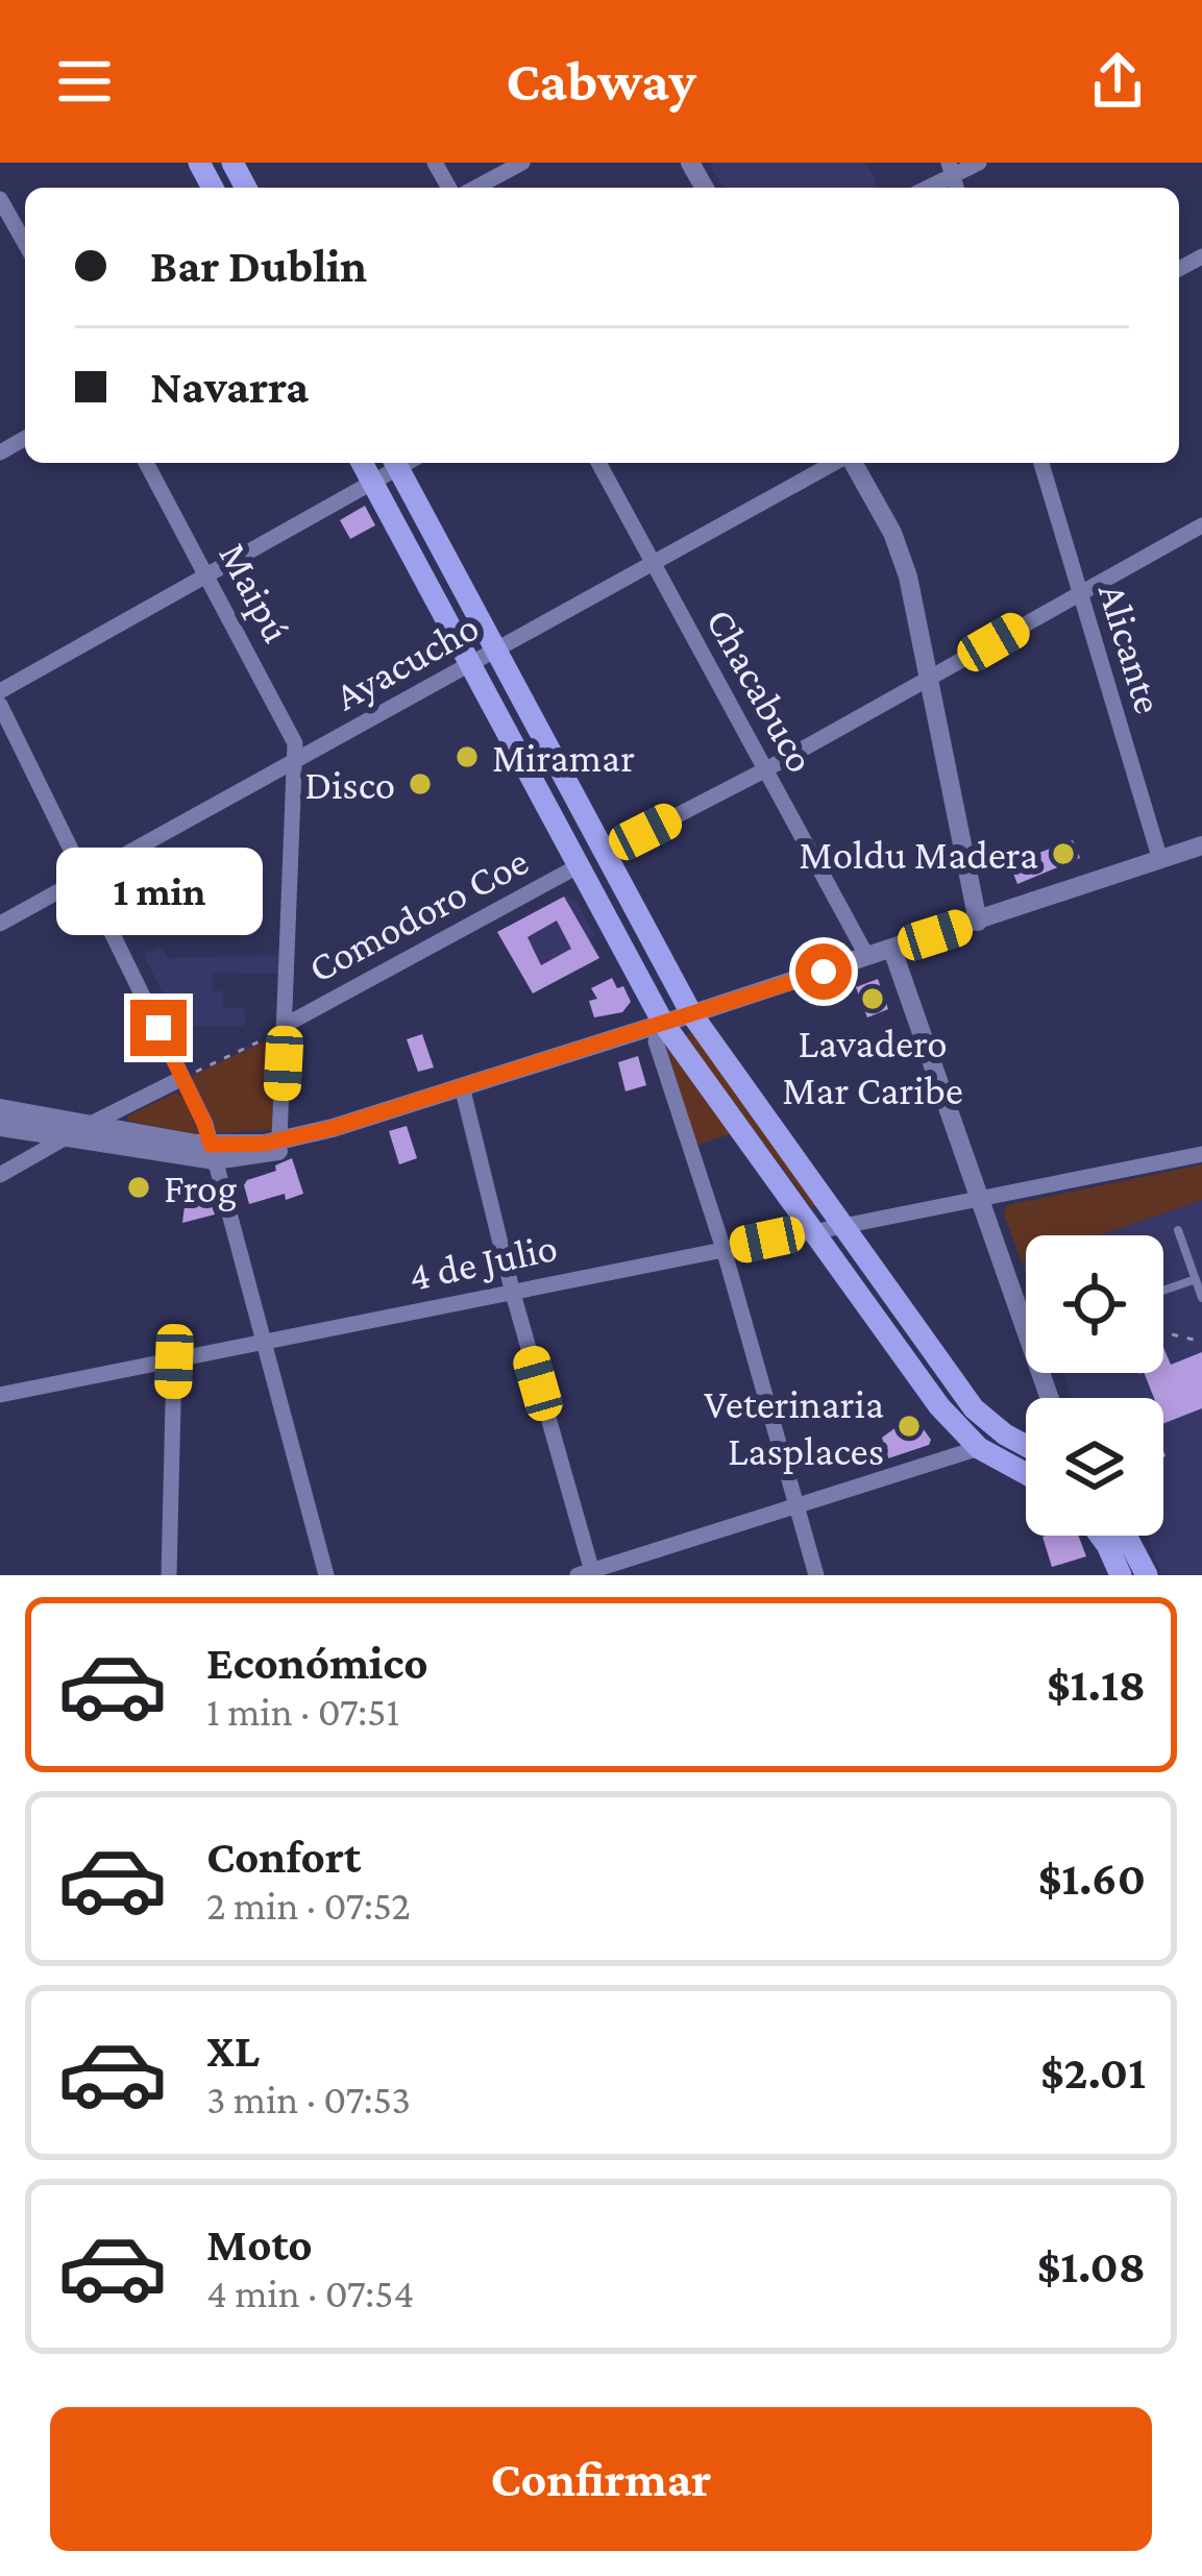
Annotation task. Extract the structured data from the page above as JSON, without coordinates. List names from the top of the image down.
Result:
{
  "streets": {
    "street": [
      "Maipú",
      "Alicante",
      "Ayacucho",
      "Chacabuco",
      "Comodoro Coe",
      "4 de Julio"
    ]
  },
  "crossings": [
    ["Maipú", "Ayacucho"],
    ["Maipú", "Comodoro Coe"],
    ["Ayacucho", "Chacabuco"]
  ],
  "places": [
    "Miramar",
    "Disco",
    "Moldu Madera",
    "Lavadero Mar Caribe",
    "Frog",
    "Veterinaria Lasplaces"
  ],
  "page": {
    "header": "Cabway",
    "banner": ["Bar Dublin", "Navarra"],
    "bubble": "1 min",
    "list": [
      {
        "name": "Económico",
        "note": "1 min · 07:51",
        "value": "$1.18"
      },
      {
        "name": "Confort",
        "note": "2 min · 07:52",
        "value": "$1.60"
      },
      {
        "name": "XL",
        "note": "3 min · 07:53",
        "value": "$2.01"
      },
      {
        "name": "Moto",
        "note": "4 min · 07:54",
        "value": "$1.08"
      }
    ],
    "buttons": "Confirmar"
  }
}
